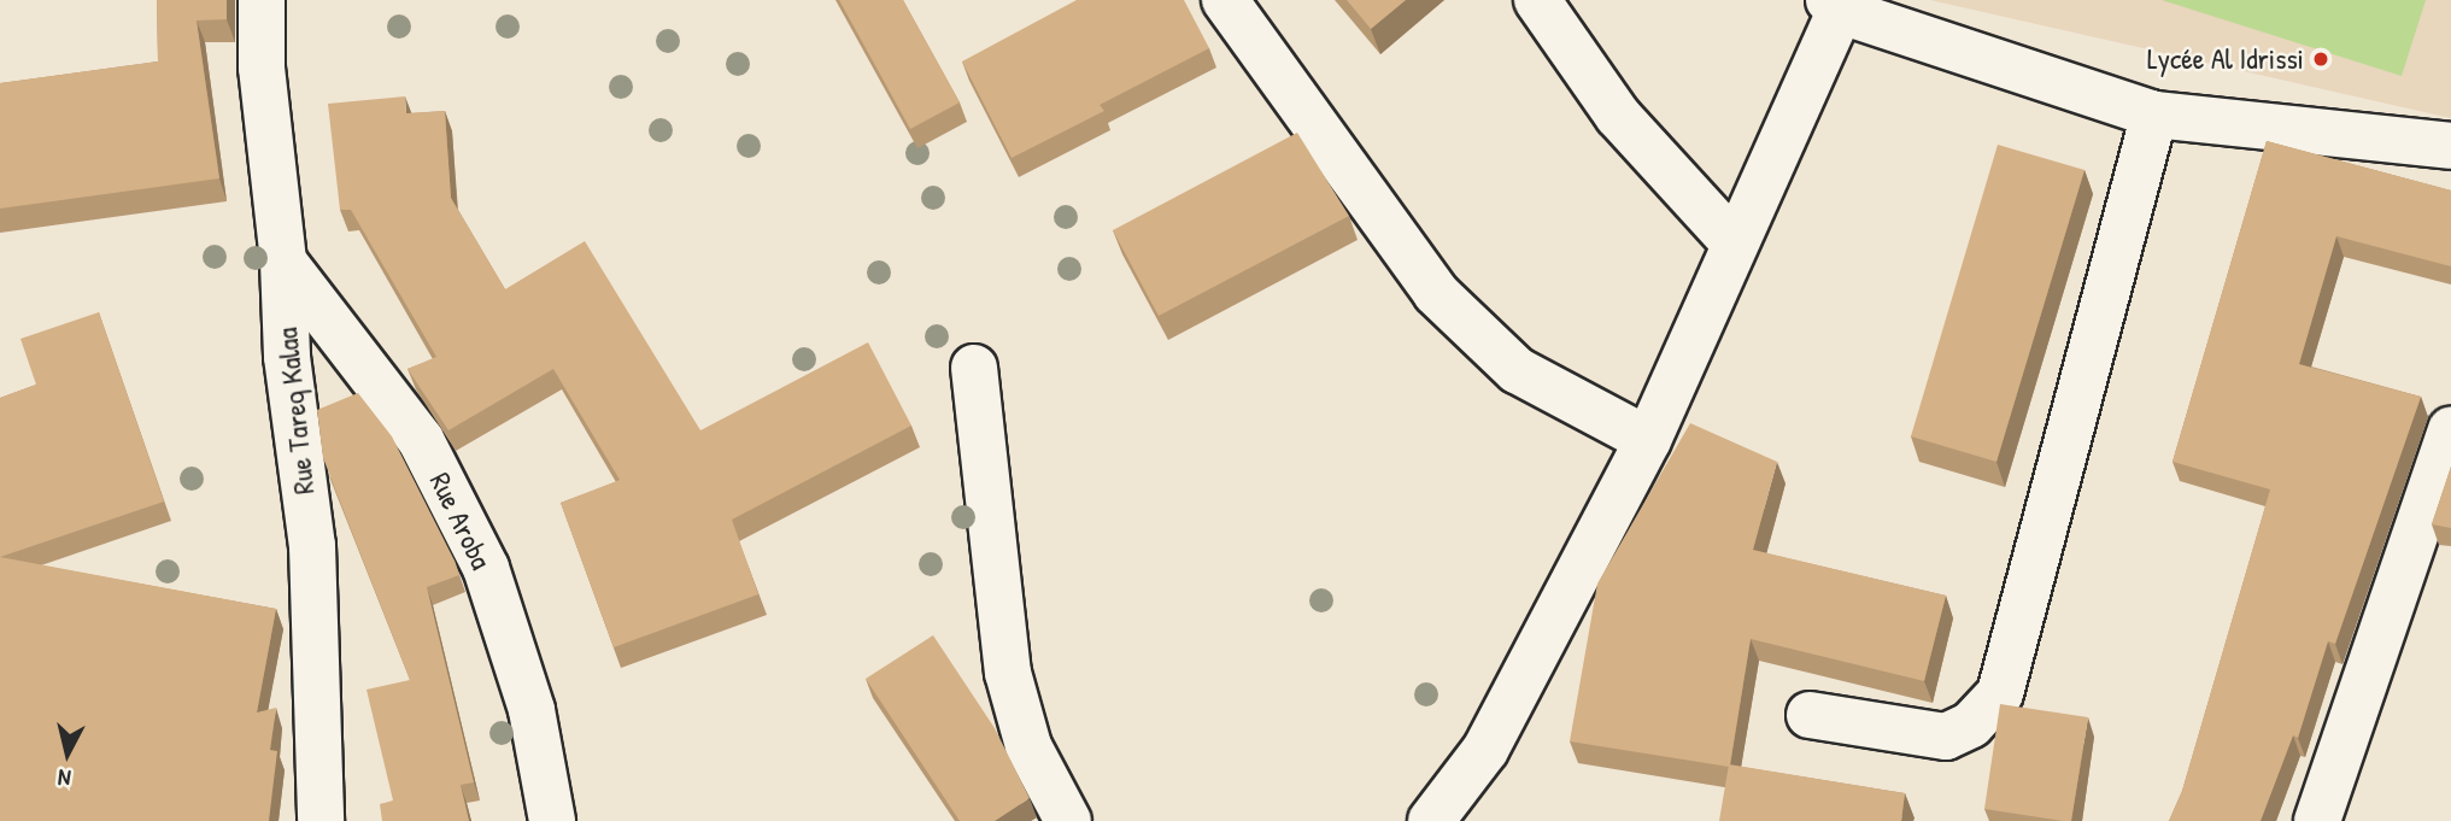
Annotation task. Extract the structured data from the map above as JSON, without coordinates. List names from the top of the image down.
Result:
{
  "streets": {
    "street": ["Rue Tareq Kalaa", "Rue Aroba"]
  },
  "crossings": [
    ["Rue Tareq Kalaa", "Rue Aroba"]
  ],
  "places": ["Lycée Al Idrissi"],
  "north": "bottom"
}
